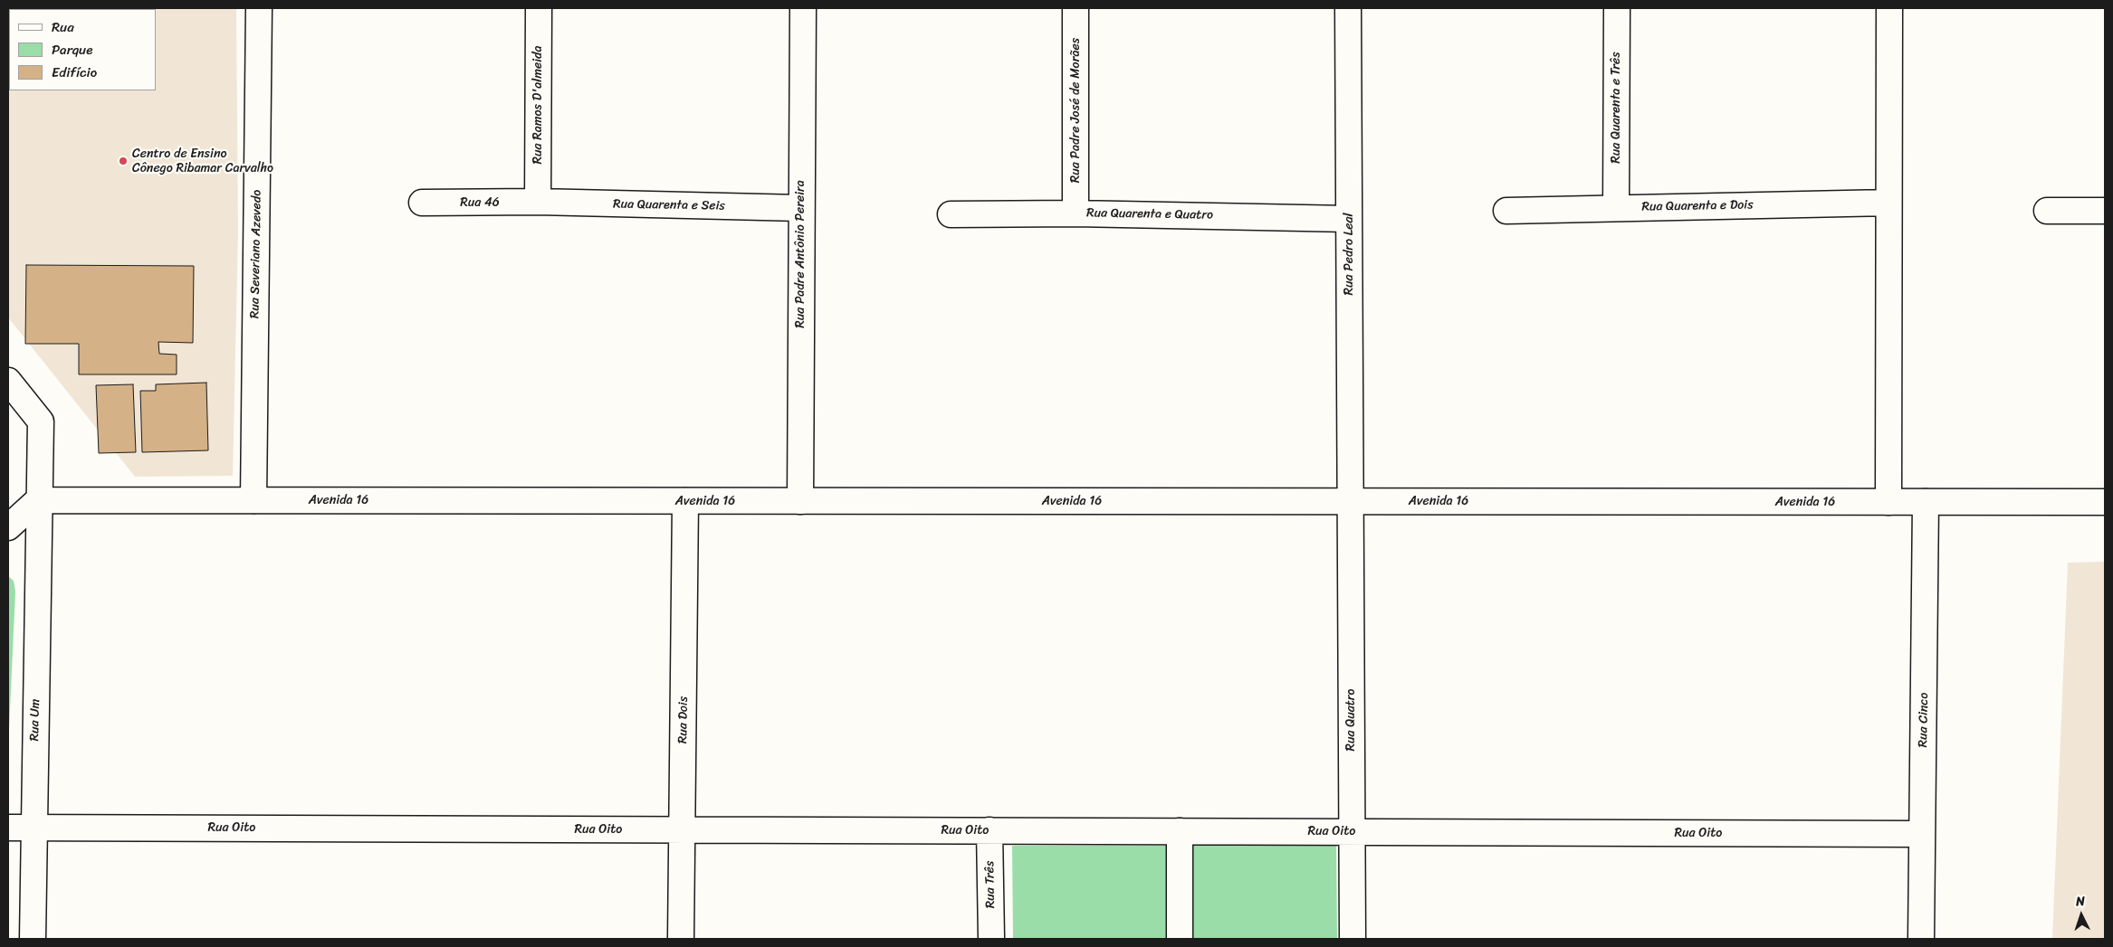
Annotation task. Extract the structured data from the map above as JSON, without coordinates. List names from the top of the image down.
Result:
{
  "streets": {
    "street": [
      "Rua Ramos D'almeida",
      "Rua Quarenta e Três",
      "Rua Padre José de Morães",
      "Rua 46",
      "Rua Quarenta e Seis",
      "Rua Quarenta e Dois",
      "Rua Quarenta e Quatro",
      "Rua Severiano Azevedo",
      "Rua Padre Antônio Pereira",
      "Rua Pedro Leal",
      "Avenida 16",
      "Rua Um",
      "Rua Dois",
      "Rua Quatro",
      "Rua Cinco",
      "Rua Oito",
      "Rua Três"
    ]
  },
  "crossings": [
    ["Rua Ramos D'almeida", "Rua 46"],
    ["Rua Ramos D'almeida", "Rua Quarenta e Seis"],
    ["Rua Quarenta e Três", "Rua Quarenta e Dois"],
    ["Rua Padre José de Morães", "Rua Quarenta e Quatro"],
    ["Rua 46", "Rua Quarenta e Seis"],
    ["Rua Quarenta e Seis", "Rua Padre Antônio Pereira"],
    ["Rua Quarenta e Quatro", "Rua Pedro Leal"],
    ["Rua Severiano Azevedo", "Avenida 16"],
    ["Rua Padre Antônio Pereira", "Avenida 16"],
    ["Rua Pedro Leal", "Avenida 16"],
    ["Rua Pedro Leal", "Rua Quatro"],
    ["Avenida 16", "Rua Um"],
    ["Avenida 16", "Rua Dois"],
    ["Avenida 16", "Rua Quatro"],
    ["Avenida 16", "Rua Cinco"],
    ["Rua Um", "Rua Oito"],
    ["Rua Dois", "Rua Oito"],
    ["Rua Quatro", "Rua Oito"],
    ["Rua Cinco", "Rua Oito"],
    ["Rua Oito", "Rua Três"]
  ],
  "places": ["Centro de Ensino Cônego Ribamar Carvalho"],
  "legend": ["Rua", "Parque", "Edifício"],
  "north": "top"
}
